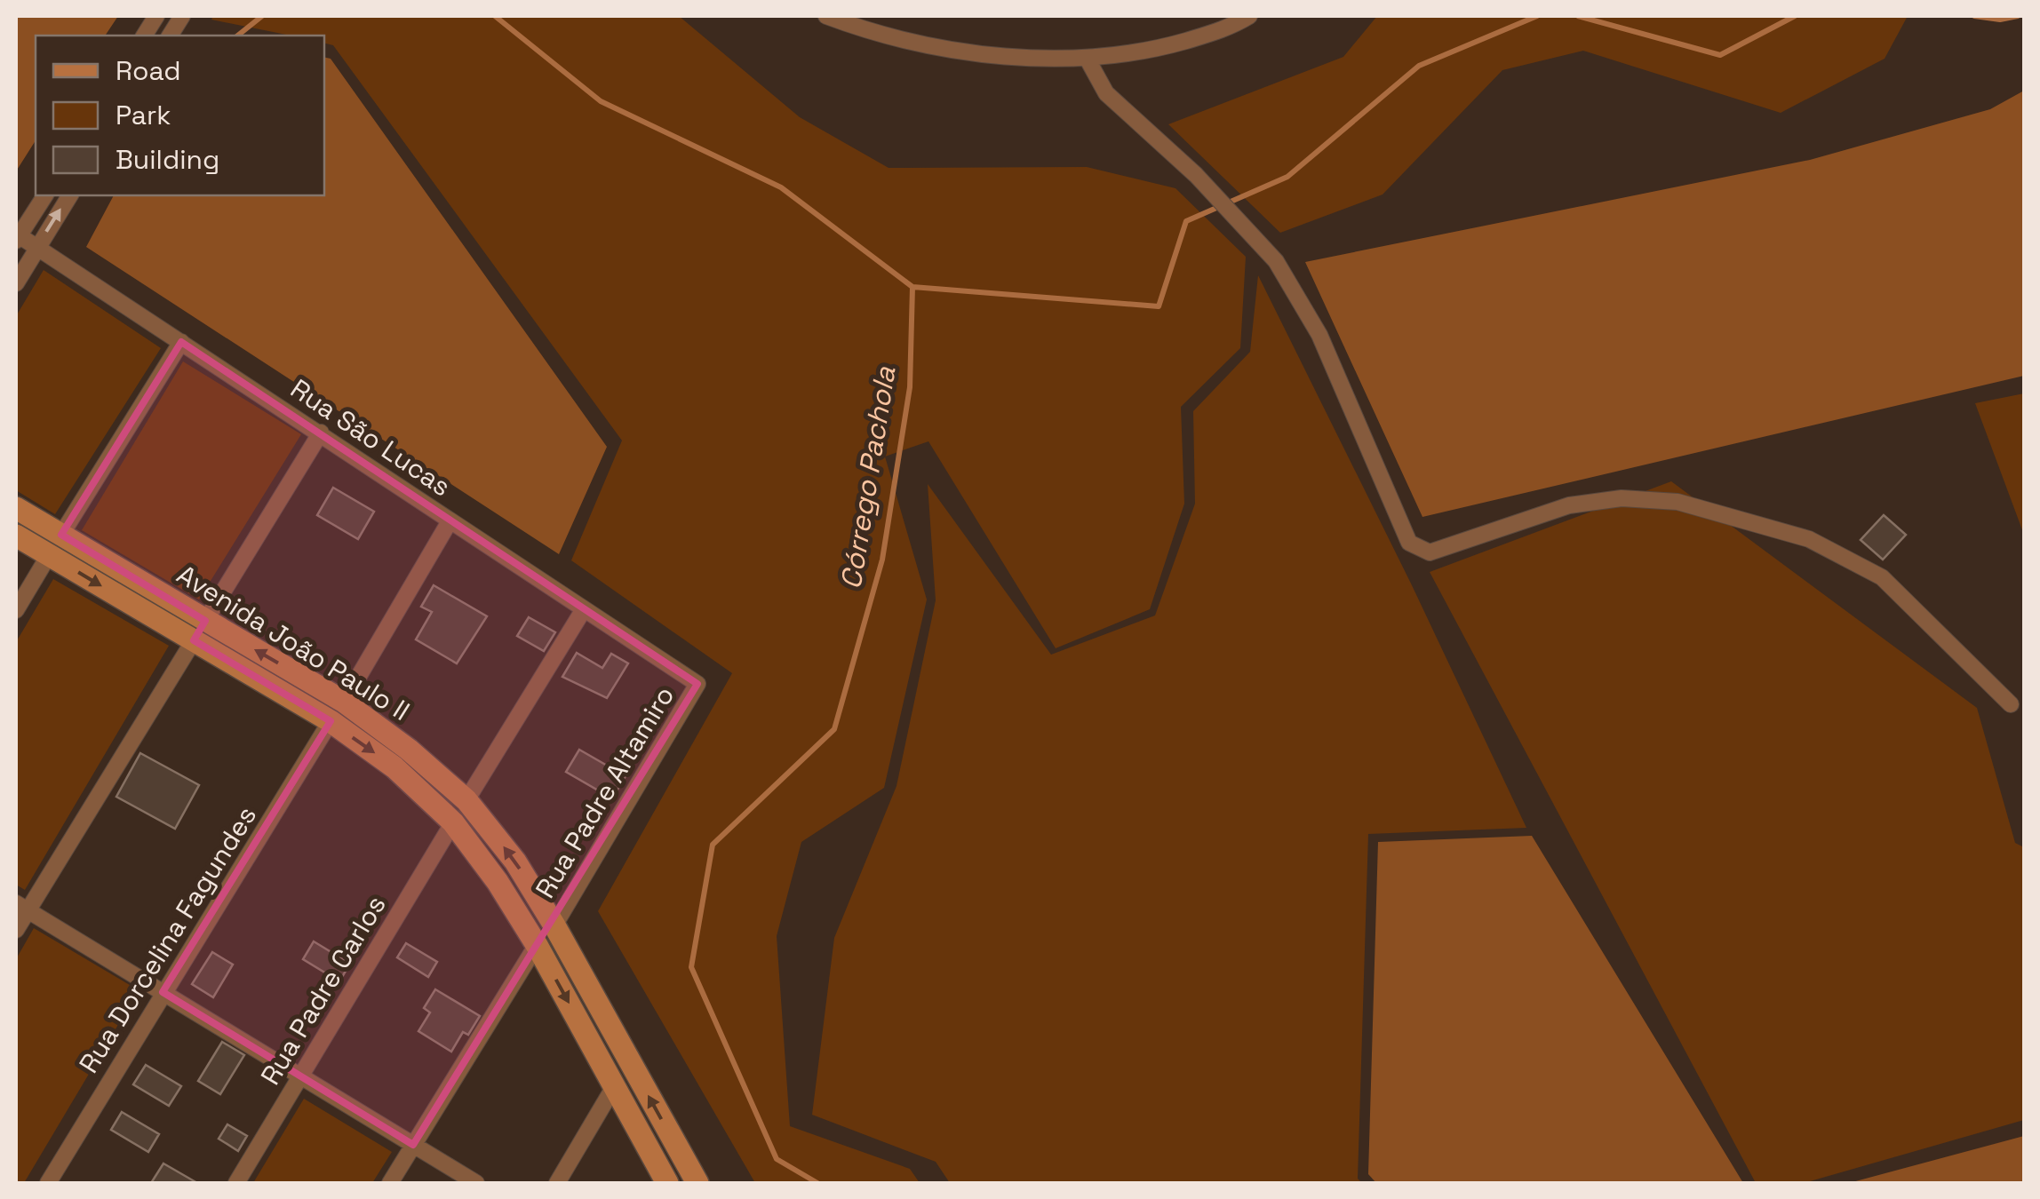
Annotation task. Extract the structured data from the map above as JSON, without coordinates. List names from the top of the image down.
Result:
{
  "streets": {
    "street": [
      "Rua São Lucas",
      "Avenida João Paulo II",
      "Rua Padre Altamiro",
      "Rua Dorcelina Fagundes",
      "Rua Padre Carlos"
    ]
  },
  "crossings": [
    ["Rua São Lucas", "Rua Padre Altamiro"],
    ["Avenida João Paulo II", "Rua Padre Altamiro"],
    ["Avenida João Paulo II", "Rua Dorcelina Fagundes"],
    ["Avenida João Paulo II", "Rua Padre Carlos"]
  ],
  "water": ["Córrego Pachola"],
  "legend": ["Road", "Park", "Building"]
}
